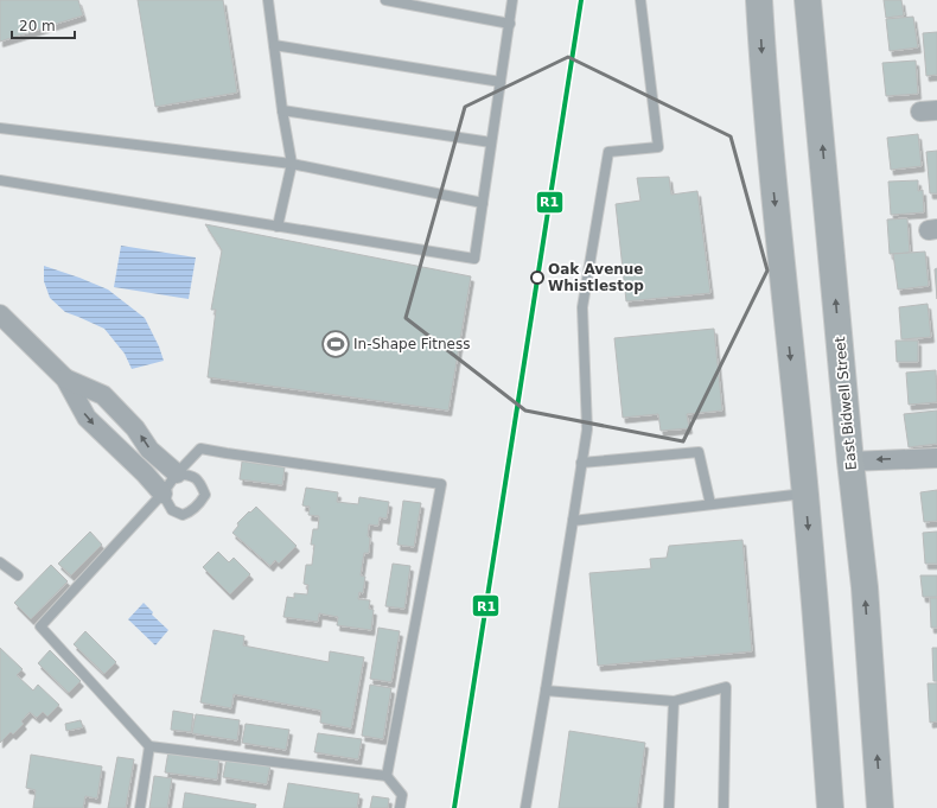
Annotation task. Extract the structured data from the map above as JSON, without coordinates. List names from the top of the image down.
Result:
{
  "streets": {
    "main road": ["East Bidwell Street"]
  },
  "places": {
    "other": ["Oak Avenue Whistlestop"],
    "sports": ["In-Shape Fitness"]
  },
  "lines": ["transit line R1"],
  "scale_bar": "20 m"
}
